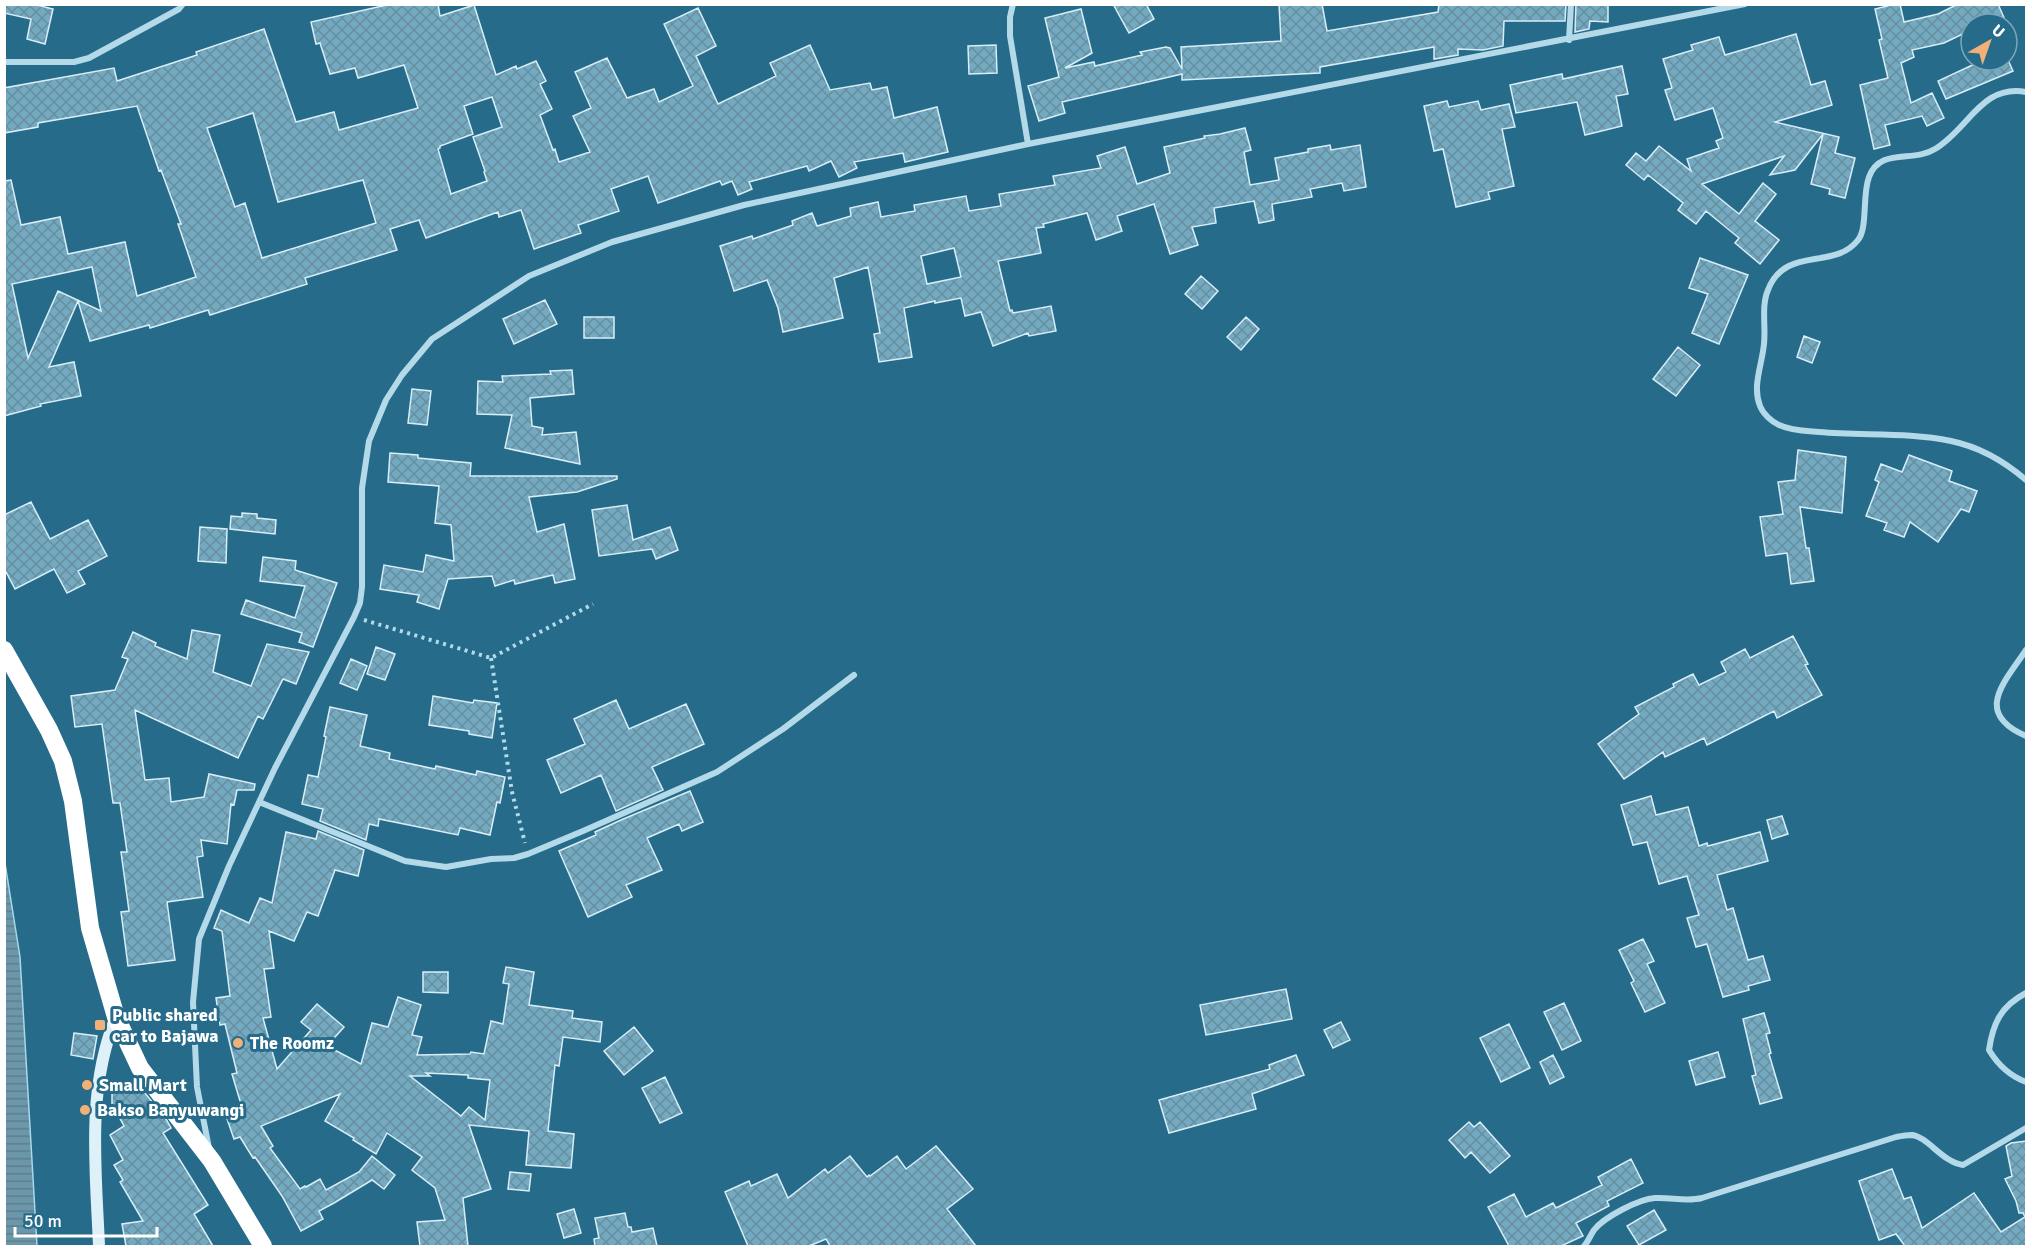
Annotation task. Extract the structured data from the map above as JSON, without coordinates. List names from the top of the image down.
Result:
{
  "places": {
    "transit": ["Public shared car to Bajawa"],
    "other": ["The Roomz", "Small Mart", "Bakso Banyuwangi"]
  },
  "scale_bar": "50 m",
  "north": "top right"
}
